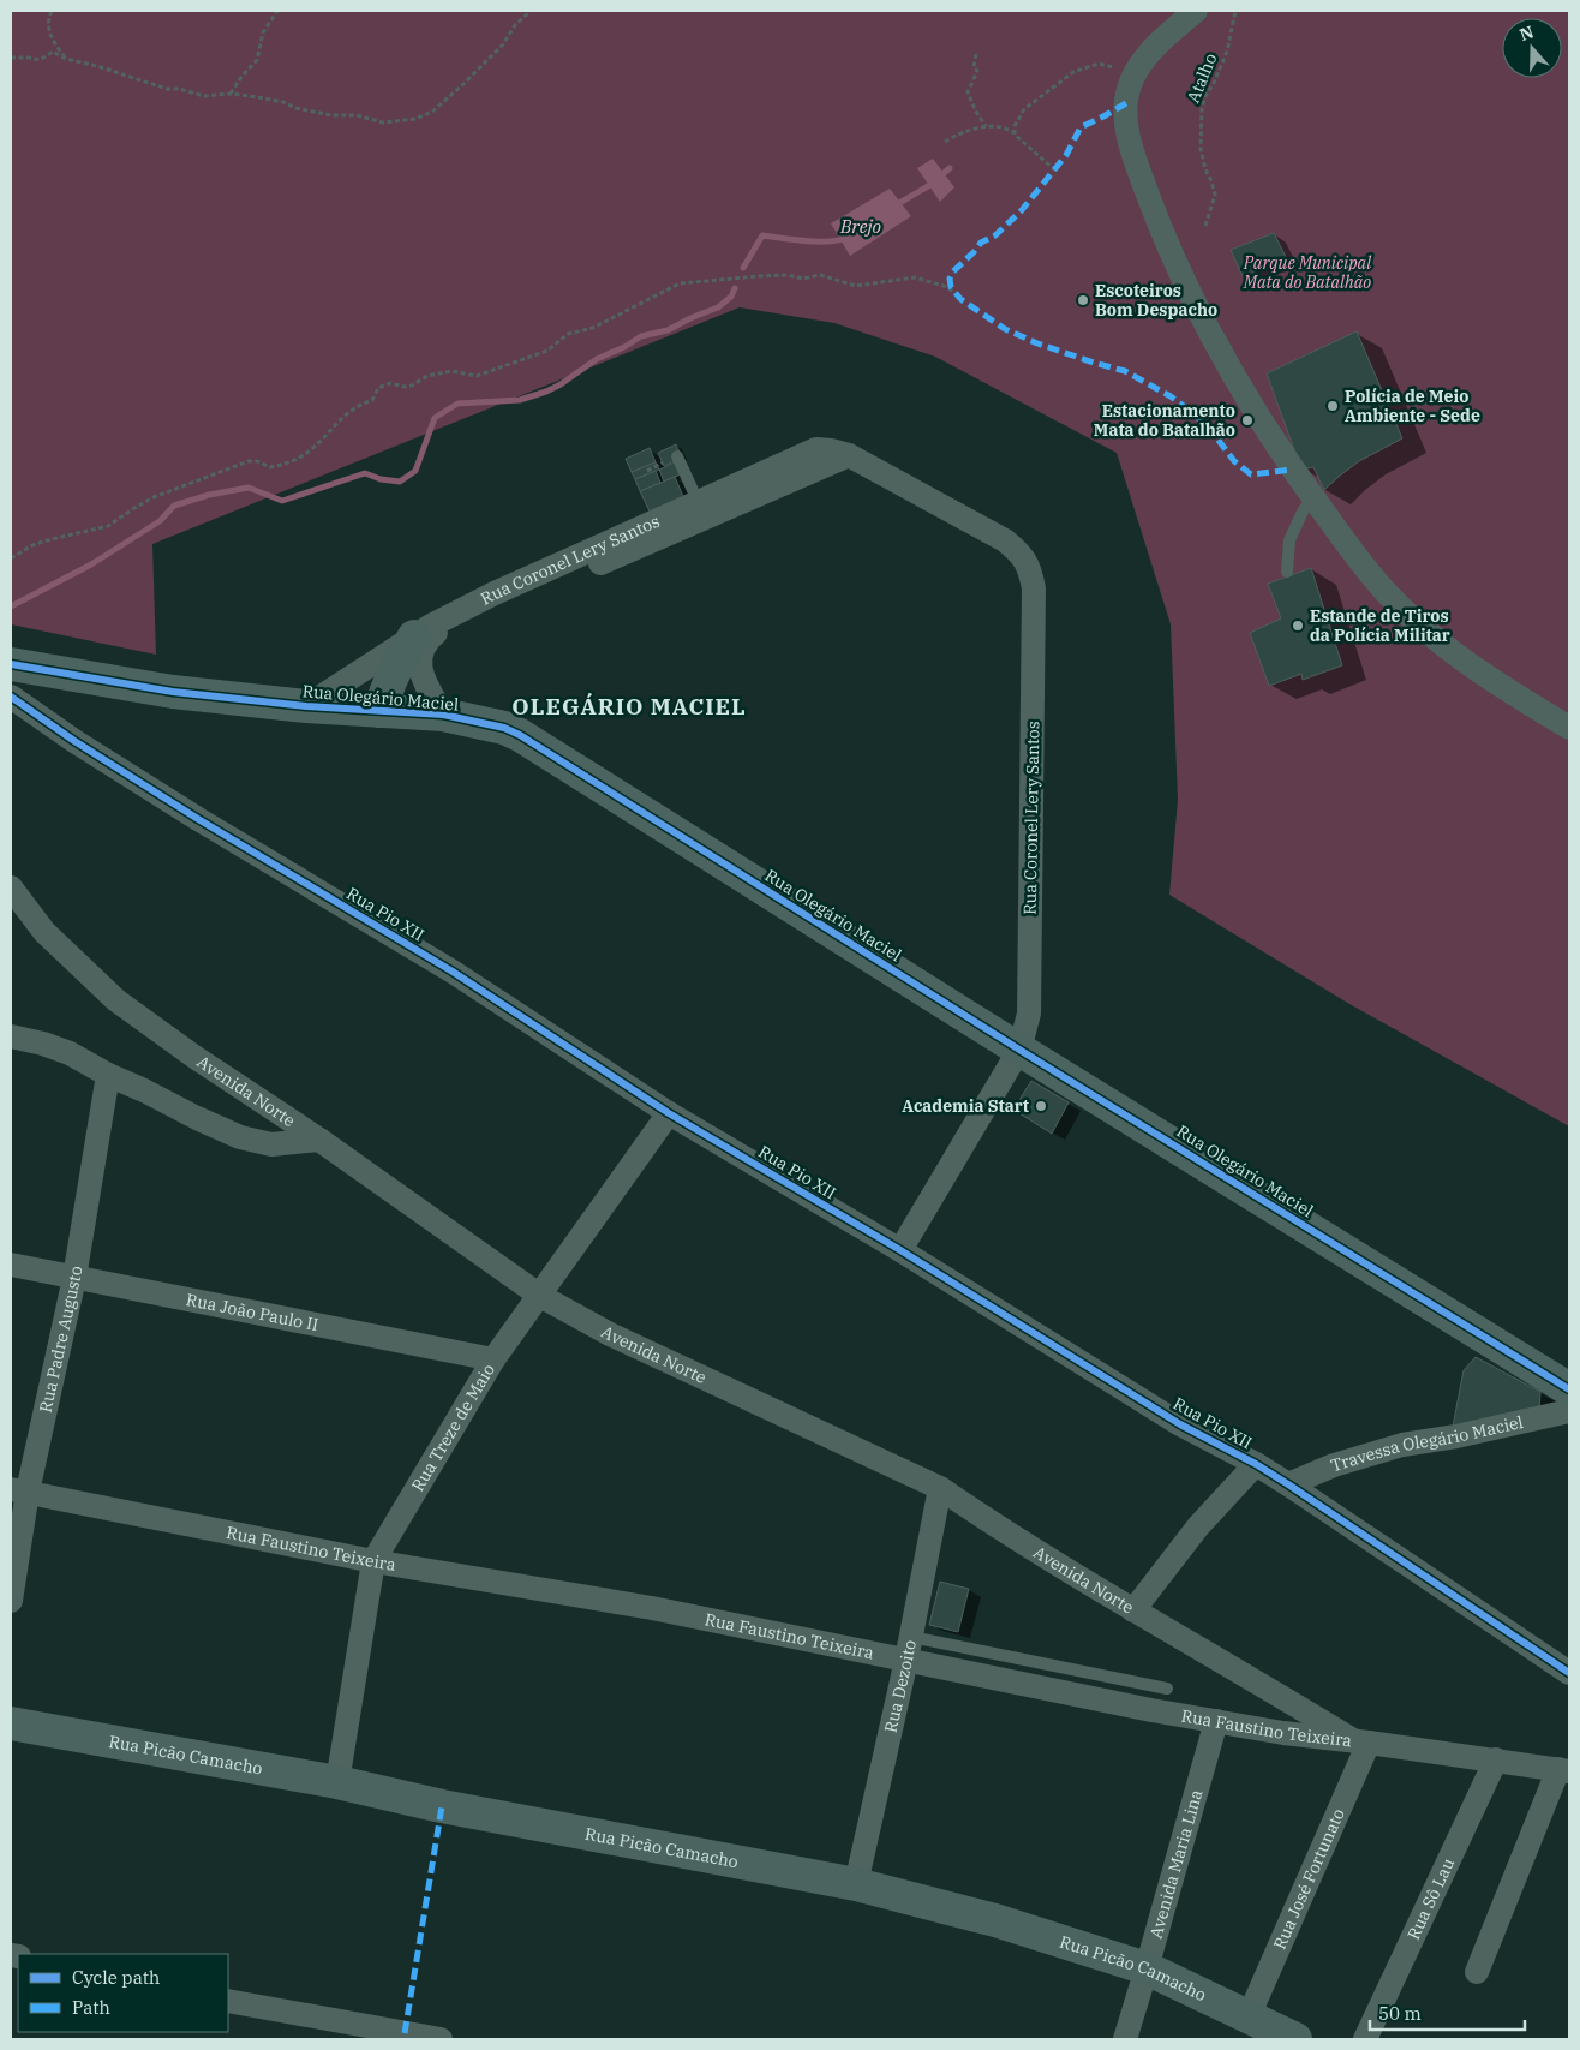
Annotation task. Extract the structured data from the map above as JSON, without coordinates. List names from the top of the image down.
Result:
{
  "streets": {
    "street": [
      "Rua Coronel Lery Santos",
      "Rua Olegário Maciel",
      "Rua Pio XII",
      "Avenida Norte",
      "Rua João Paulo II",
      "Rua Padre Augusto",
      "Rua Treze de Maio",
      "Travessa Olegário Maciel",
      "Rua Faustino Teixeira",
      "Rua Dezoito",
      "Rua Picão Camacho",
      "Avenida Maria Lina",
      "Rua José Fortunato",
      "Rua Sô Lau"
    ],
    "path": ["Atalho"]
  },
  "crossings": [
    ["Rua Coronel Lery Santos", "Rua Olegário Maciel"],
    ["Rua Coronel Lery Santos", "Rua Pio XII"],
    ["Rua Pio XII", "Rua Treze de Maio"],
    ["Rua Pio XII", "Travessa Olegário Maciel"],
    ["Avenida Norte", "Rua Treze de Maio"],
    ["Avenida Norte", "Rua Faustino Teixeira"],
    ["Avenida Norte", "Rua Dezoito"],
    ["Avenida Norte", "Rua José Fortunato"],
    ["Rua João Paulo II", "Rua Padre Augusto"],
    ["Rua João Paulo II", "Rua Treze de Maio"],
    ["Rua Padre Augusto", "Rua Faustino Teixeira"],
    ["Rua Treze de Maio", "Rua Faustino Teixeira"],
    ["Rua Treze de Maio", "Rua Picão Camacho"],
    ["Rua Faustino Teixeira", "Rua Dezoito"],
    ["Rua Faustino Teixeira", "Avenida Maria Lina"],
    ["Rua Faustino Teixeira", "Rua José Fortunato"],
    ["Rua Faustino Teixeira", "Rua Sô Lau"],
    ["Rua Dezoito", "Rua Picão Camacho"],
    ["Rua Picão Camacho", "Avenida Maria Lina"],
    ["Rua Picão Camacho", "Rua José Fortunato"]
  ],
  "districts": ["OLEGÁRIO MACIEL"],
  "water": ["Brejo"],
  "parks": ["Parque Municipal Mata do Batalhão"],
  "places": [
    "Escoteiros Bom Despacho",
    "Polícia de Meio Ambiente - Sede",
    "Estacionamento Mata do Batalhão",
    "Estande de Tiros da Polícia Militar",
    "Academia Start"
  ],
  "legend": ["Cycle path", "Path"],
  "scale_bar": "50 m",
  "north": "top"
}
